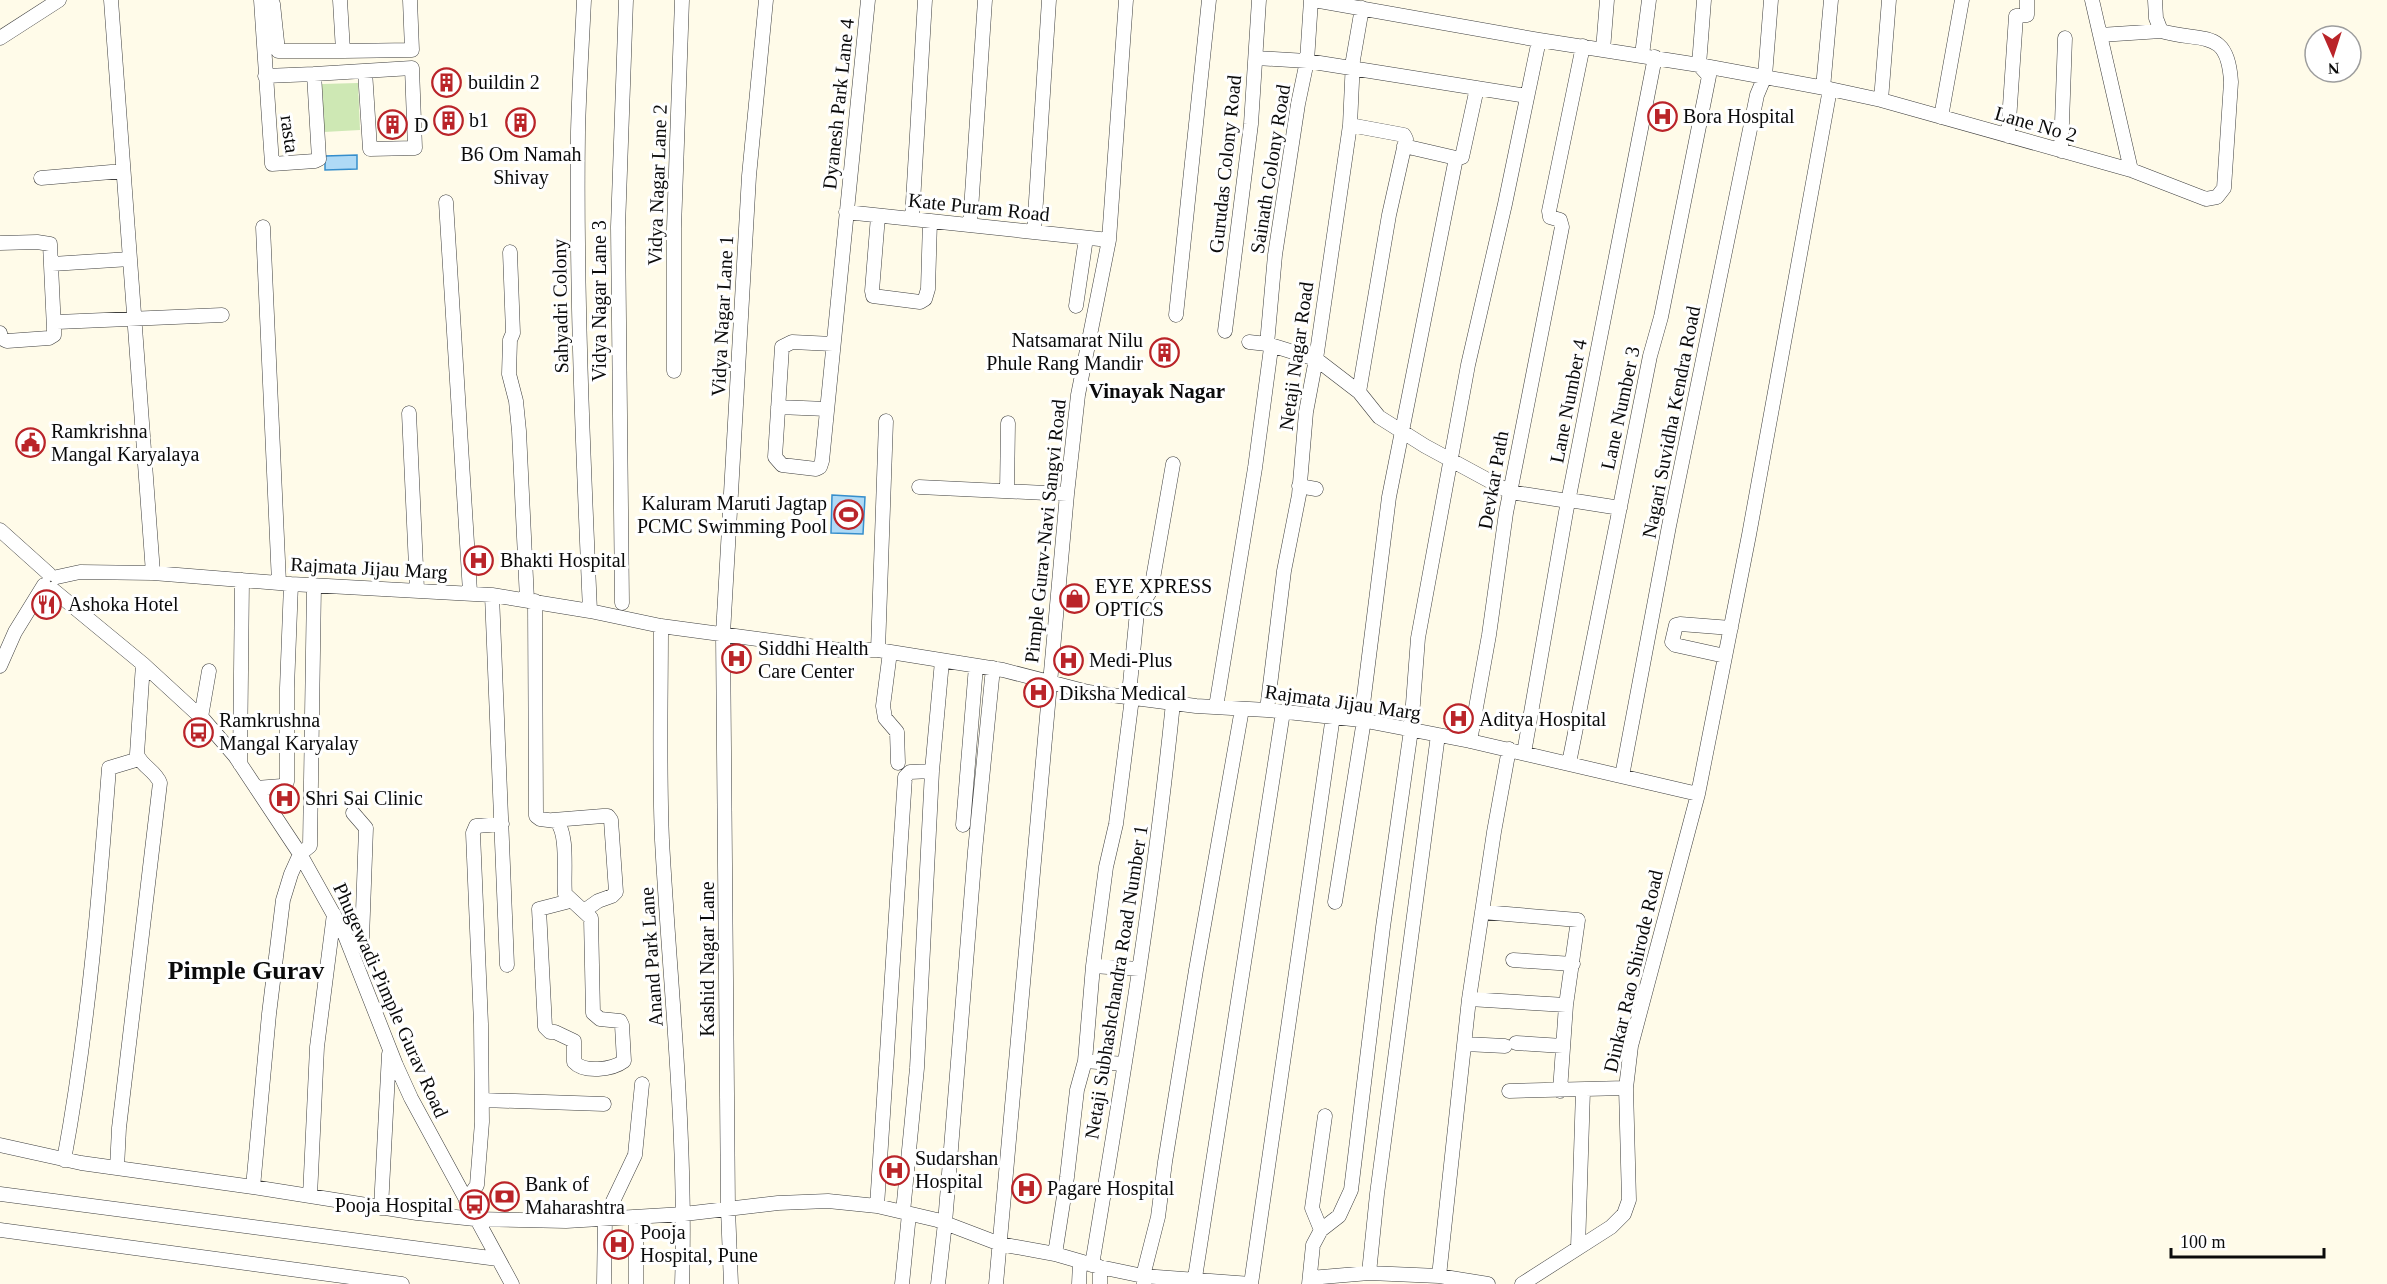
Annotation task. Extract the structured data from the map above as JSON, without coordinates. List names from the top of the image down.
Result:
{
  "streets": {
    "street": [
      "Dyanesh Park Lane 4",
      "Lane No 2",
      "rasta",
      "Gurudas Colony Road",
      "Sainath Colony Road",
      "Vidya Nagar Lane 2",
      "Kate Puram Road",
      "Vidya Nagar Lane 3",
      "Sahyadri Colony",
      "Vidya Nagar Lane 1",
      "Netaji Nagar Road",
      "Lane Number 4",
      "Lane Number 3",
      "Nagari Suvidha Kendra Road",
      "Devkar Path",
      "Pimple Gurav-Navi Sangvi Road",
      "Rajmata Jijau Marg",
      "Anand Park Lane",
      "Kashid Nagar Lane",
      "Dinkar Rao Shirode Road",
      "Netaji Subhashchandra Road Number 1",
      "Phugewadi-Pimple Gurav Road"
    ]
  },
  "crossings": [
    ["Dyanesh Park Lane 4", "Kate Puram Road"],
    ["Lane No 2", "Sainath Colony Road"],
    ["Lane No 2", "Netaji Nagar Road"],
    ["Lane No 2", "Lane Number 4"],
    ["Lane No 2", "Lane Number 3"],
    ["Lane No 2", "Nagari Suvidha Kendra Road"],
    ["Lane No 2", "Devkar Path"],
    ["Lane No 2", "Dinkar Rao Shirode Road"],
    ["Sainath Colony Road", "Rajmata Jijau Marg"],
    ["Kate Puram Road", "Pimple Gurav-Navi Sangvi Road"],
    ["Sahyadri Colony", "Rajmata Jijau Marg"],
    ["Vidya Nagar Lane 1", "Rajmata Jijau Marg"],
    ["Vidya Nagar Lane 1", "Kashid Nagar Lane"],
    ["Netaji Nagar Road", "Rajmata Jijau Marg"],
    ["Lane Number 4", "Rajmata Jijau Marg"],
    ["Lane Number 3", "Rajmata Jijau Marg"],
    ["Nagari Suvidha Kendra Road", "Rajmata Jijau Marg"],
    ["Devkar Path", "Rajmata Jijau Marg"],
    ["Pimple Gurav-Navi Sangvi Road", "Rajmata Jijau Marg"],
    ["Rajmata Jijau Marg", "Anand Park Lane"],
    ["Rajmata Jijau Marg", "Kashid Nagar Lane"],
    ["Rajmata Jijau Marg", "Dinkar Rao Shirode Road"],
    ["Rajmata Jijau Marg", "Netaji Subhashchandra Road Number 1"],
    ["Rajmata Jijau Marg", "Phugewadi-Pimple Gurav Road"]
  ],
  "districts": ["Vinayak Nagar", "Pimple Gurav"],
  "places": {
    "building": [
      "buildin 2",
      "b1",
      "B6 Om Namah Shivay",
      "D",
      "Natsamarat Nilu Phule Rang Mandir"
    ],
    "hospital": [
      "Bora Hospital",
      "Bhakti Hospital",
      "Siddhi Health Care Center",
      "Medi-Plus",
      "Diksha Medical",
      "Aditya Hospital",
      "Shri Sai Clinic",
      "Sudarshan Hospital",
      "Pagare Hospital",
      "Pooja Hospital, Pune"
    ],
    "public building": ["Ramkrishna Mangal Karyalaya"],
    "sports": ["Kaluram Maruti Jagtap PCMC Swimming Pool"],
    "shop": ["EYE XPRESS OPTICS"],
    "restaurant": ["Ashoka Hotel"],
    "bus stop": ["Ramkrushna Mangal Karyalay", "Pooja Hospital"],
    "bank": ["Bank of Maharashtra"]
  },
  "scale_bar": "100 m",
  "north": "bottom"
}
